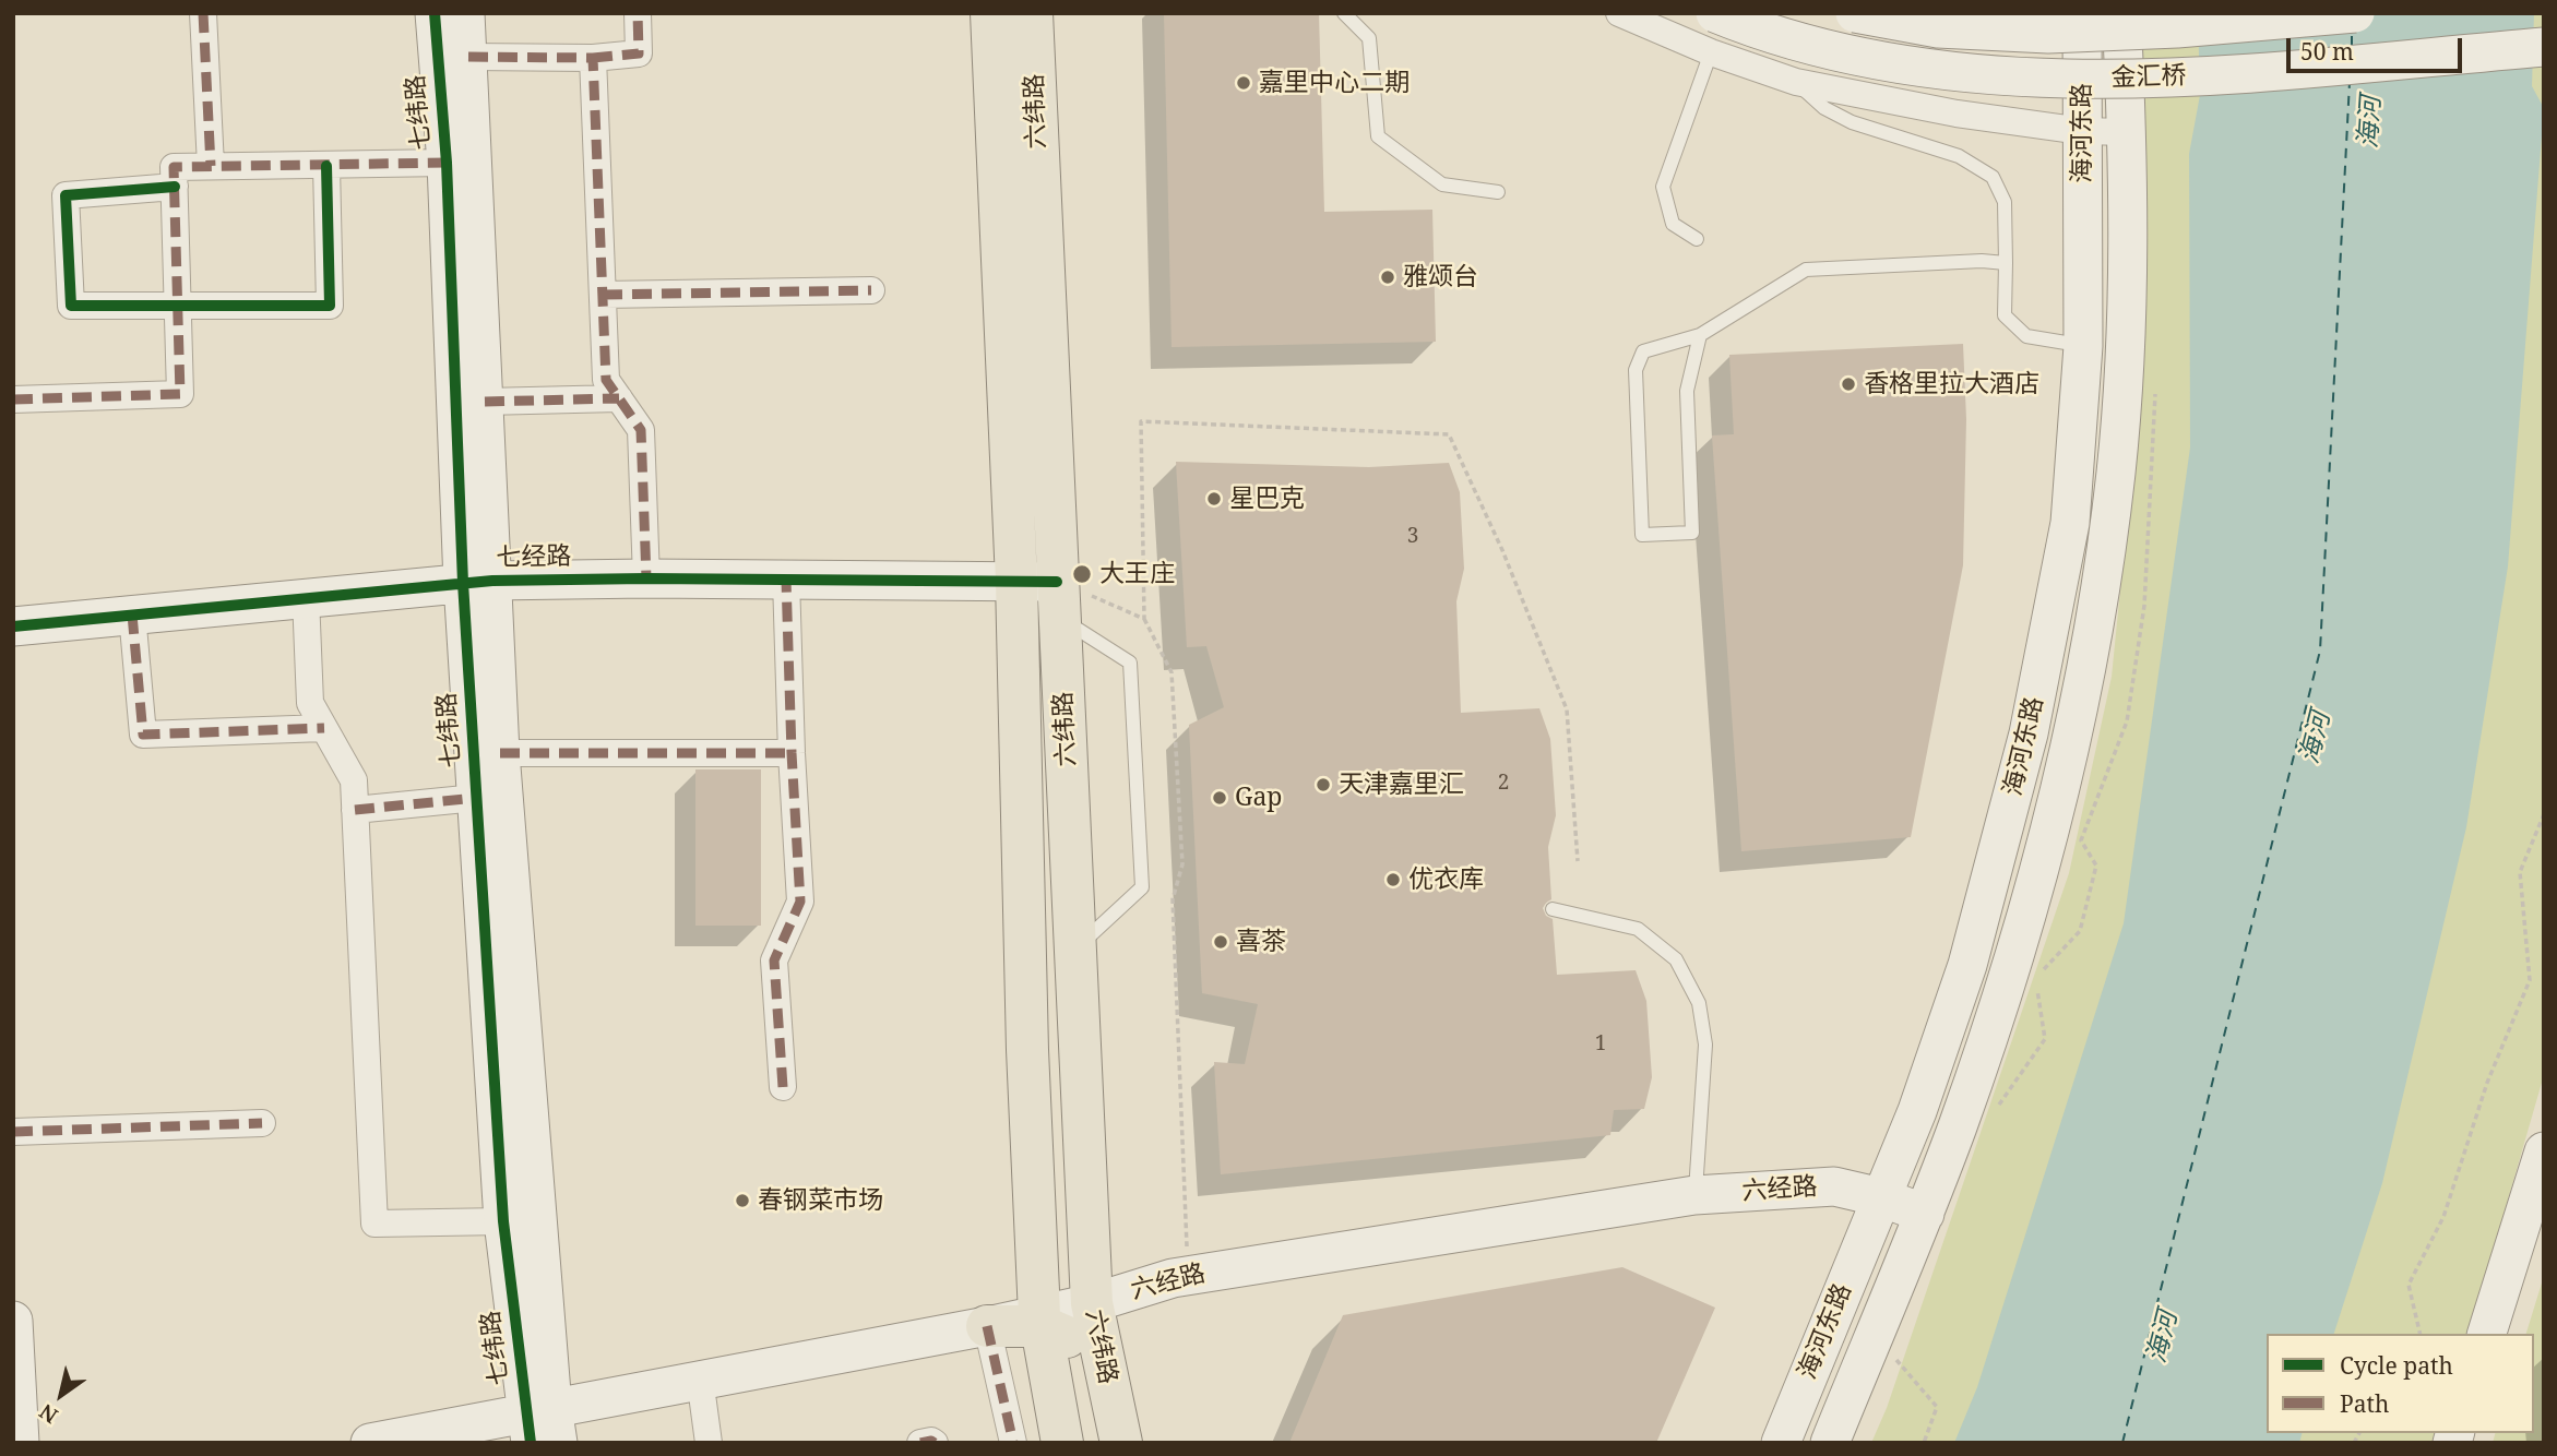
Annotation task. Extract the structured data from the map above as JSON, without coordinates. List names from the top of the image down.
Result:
{
  "streets": {
    "main road": [
      "金汇桥",
      "六纬路",
      "七纬路",
      "海河东路",
      "七经路",
      "六经路"
    ]
  },
  "crossings": [
    ["六纬路", "七经路"],
    ["六纬路", "六经路"],
    ["七纬路", "七经路"],
    ["海河东路", "六经路"]
  ],
  "water": ["海河"],
  "places": [
    "嘉里中心二期",
    "雅颂台",
    "香格里拉大酒店",
    "星巴克",
    "大王庄",
    "天津嘉里汇",
    "Gap",
    "优衣库",
    "喜茶",
    "春钢菜市场"
  ],
  "house_numbers": ["3", "2", "1"],
  "legend": ["Cycle path", "Path"],
  "scale_bar": "50 m",
  "north": "bottom left"
}
